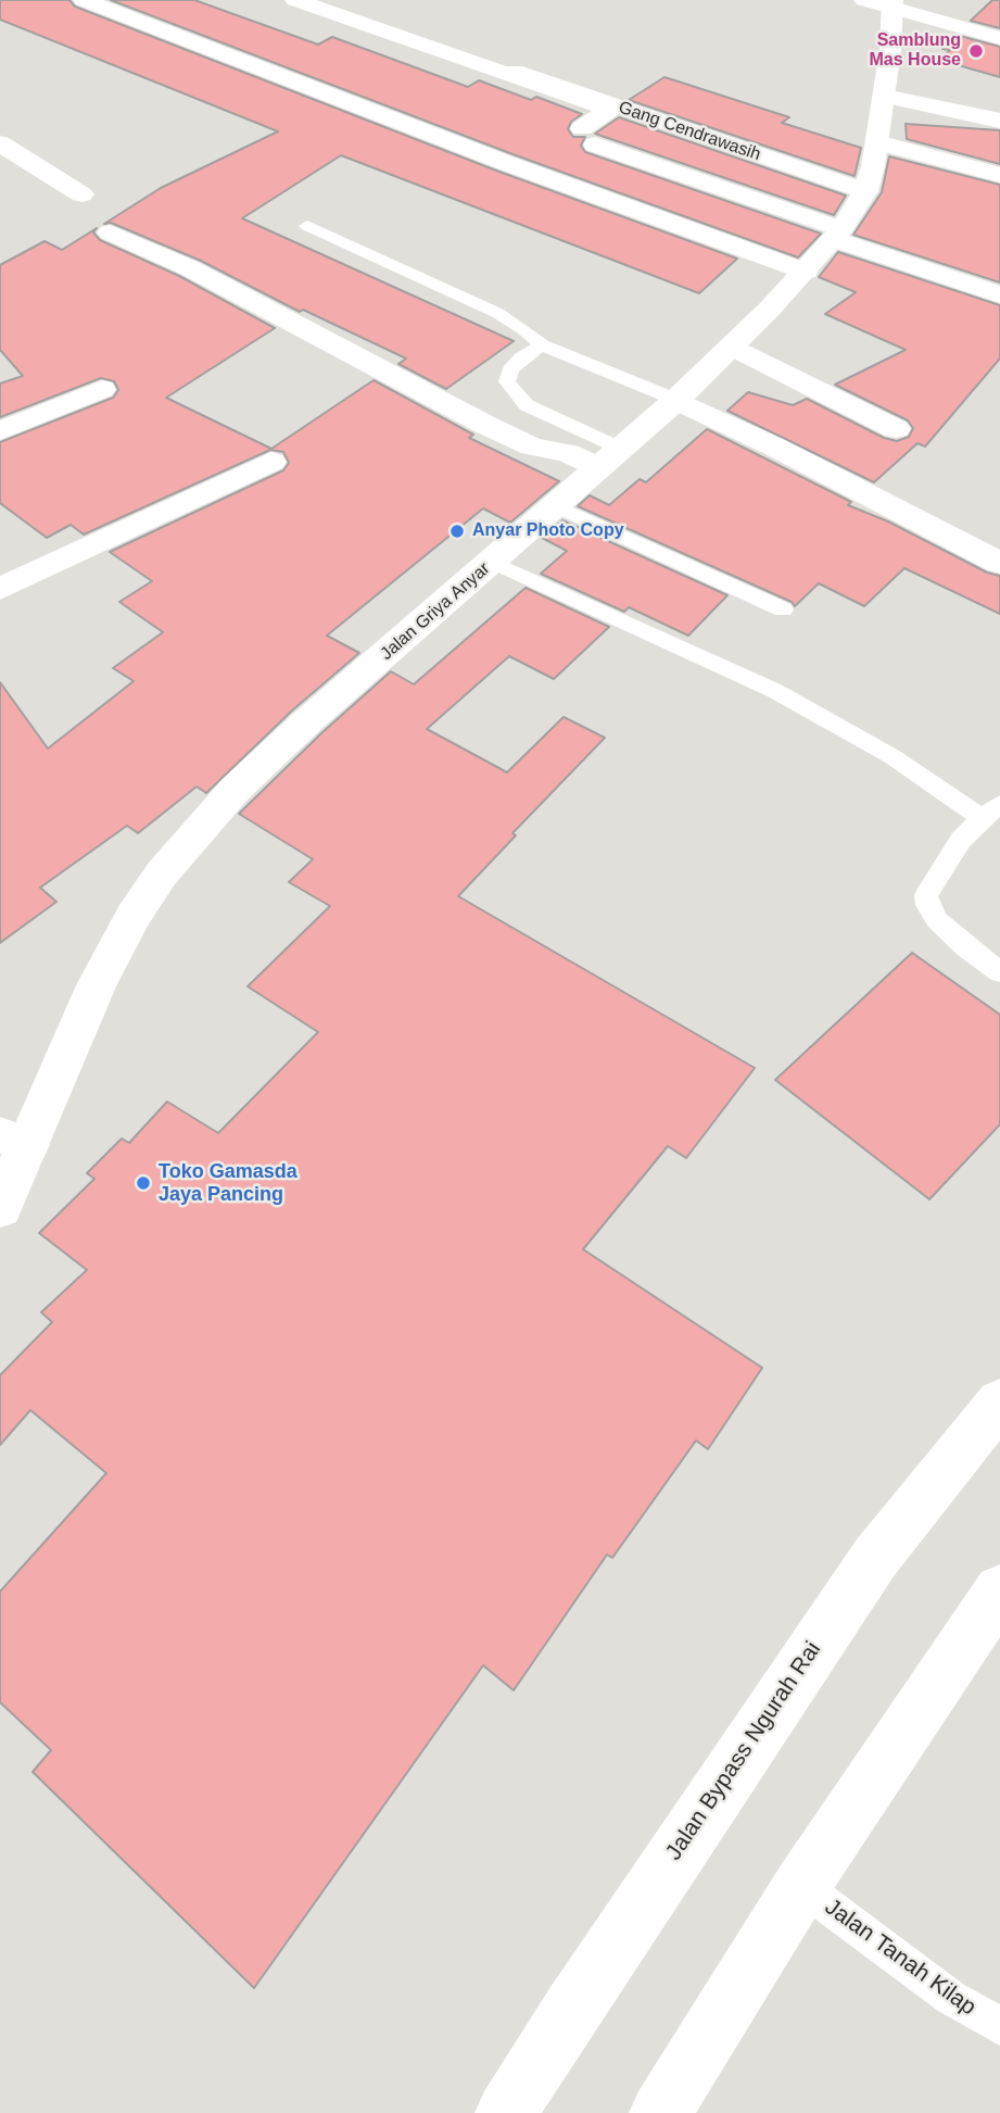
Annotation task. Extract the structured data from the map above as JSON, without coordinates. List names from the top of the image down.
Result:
{
  "streets": {
    "main road": ["Gang Cendrawasih", "Jalan Griya Anyar", "Jalan Bypass Ngurah Rai"],
    "lane": ["Jalan Tanah Kilap"]
  },
  "crossings": [
    ["Gang Cendrawasih", "Jalan Griya Anyar"]
  ],
  "places": ["Samblung Mas House", "Anyar Photo Copy", "Toko Gamasda Jaya Pancing"]
}
